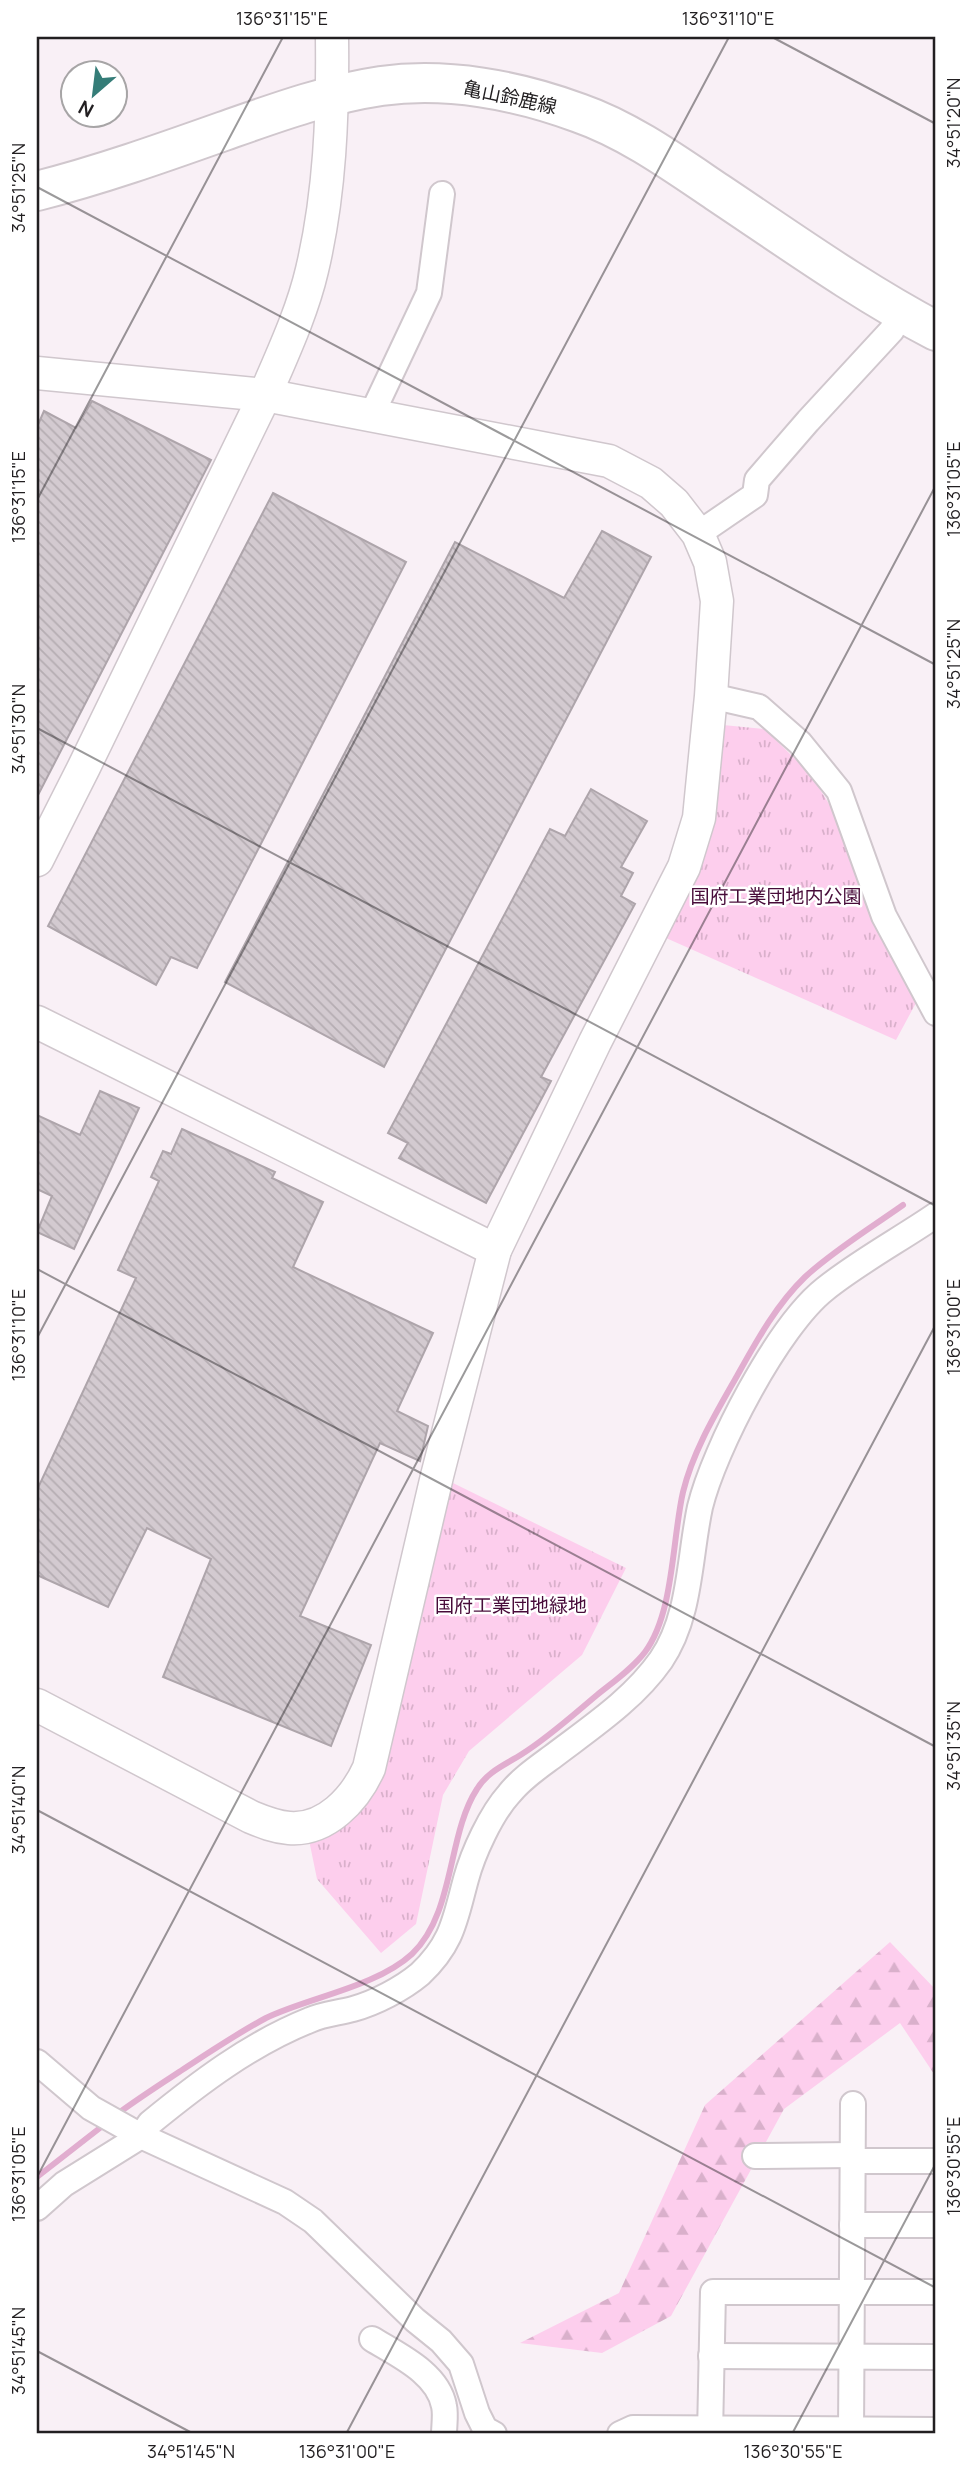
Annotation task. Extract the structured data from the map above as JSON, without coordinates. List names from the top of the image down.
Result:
{
  "streets": {
    "main road": ["亀山鈴鹿線"]
  },
  "parks": ["国府工業団地内公園", "国府工業団地緑地"],
  "north": "bottom left",
  "coordinates": [
    "136°31'15\"E",
    "136°31'10\"E",
    "34°51'20\"N",
    "34°51'25\"N",
    "136°31'05\"E",
    "34°51'30\"N",
    "136°31'00\"E",
    "34°51'35\"N",
    "34°51'40\"N",
    "136°30'55\"E",
    "34°51'45\"N"
  ]
}
